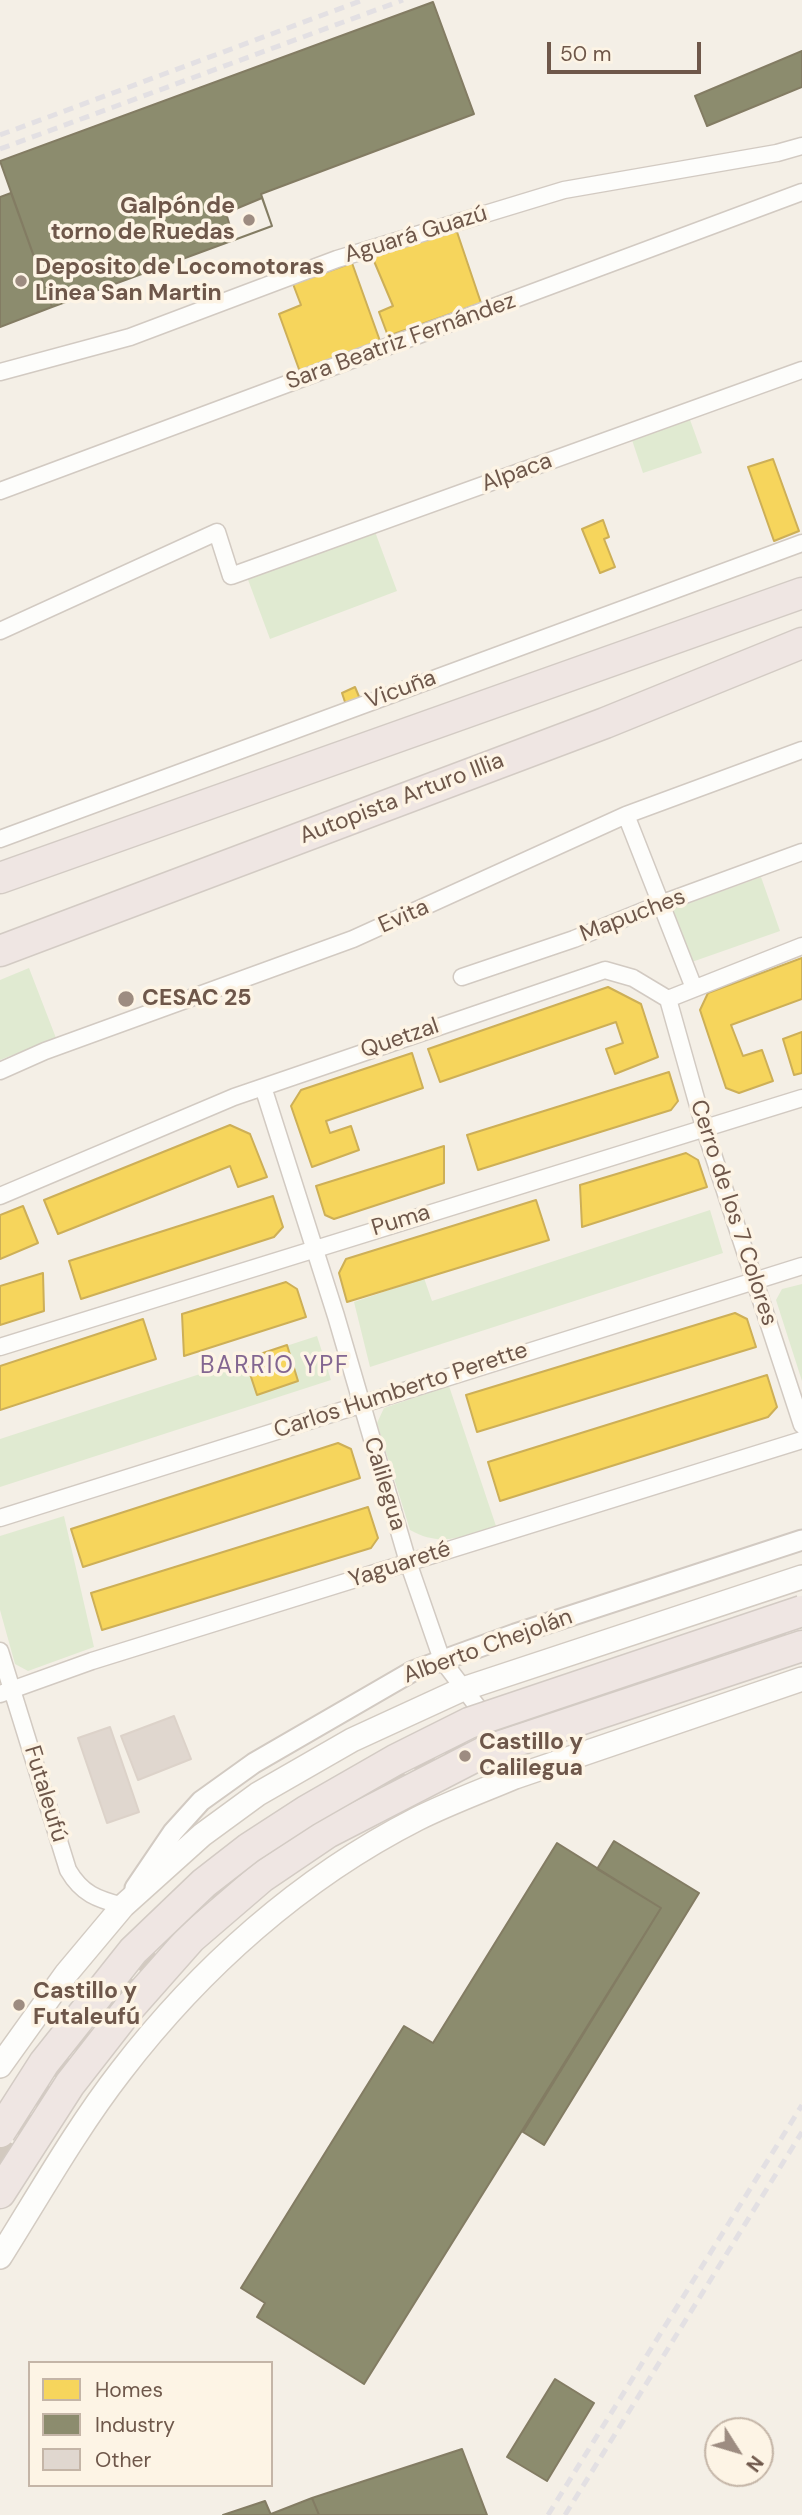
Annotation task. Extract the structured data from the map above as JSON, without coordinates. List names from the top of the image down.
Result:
{
  "streets": {
    "highway": ["Autopista Arturo Illia"],
    "street": [
      "Aguará Guazú",
      "Sara Beatriz Fernández",
      "Alpaca",
      "Vicuña",
      "Mapuches",
      "Evita",
      "Quetzal",
      "Cerro de los 7 Colores",
      "Puma",
      "Carlos Humberto Perette",
      "Calilegua",
      "Yaguareté",
      "Alberto Chejolán",
      "Futaleufú"
    ]
  },
  "crossings": [
    ["Quetzal", "Cerro de los 7 Colores"],
    ["Quetzal", "Calilegua"],
    ["Cerro de los 7 Colores", "Puma"],
    ["Cerro de los 7 Colores", "Carlos Humberto Perette"],
    ["Puma", "Calilegua"],
    ["Carlos Humberto Perette", "Calilegua"],
    ["Calilegua", "Yaguareté"],
    ["Calilegua", "Alberto Chejolán"],
    ["Yaguareté", "Futaleufú"],
    ["Alberto Chejolán", "Futaleufú"]
  ],
  "districts": ["BARRIO YPF"],
  "places": [
    "Galpón de torno de Ruedas",
    "Deposito de Locomotoras Linea San Martin",
    "CESAC 25",
    "Castillo y Calilegua",
    "Castillo y Futaleufú"
  ],
  "legend": ["Homes", "Industry", "Other"],
  "scale_bar": "50 m",
  "north": "bottom right"
}
